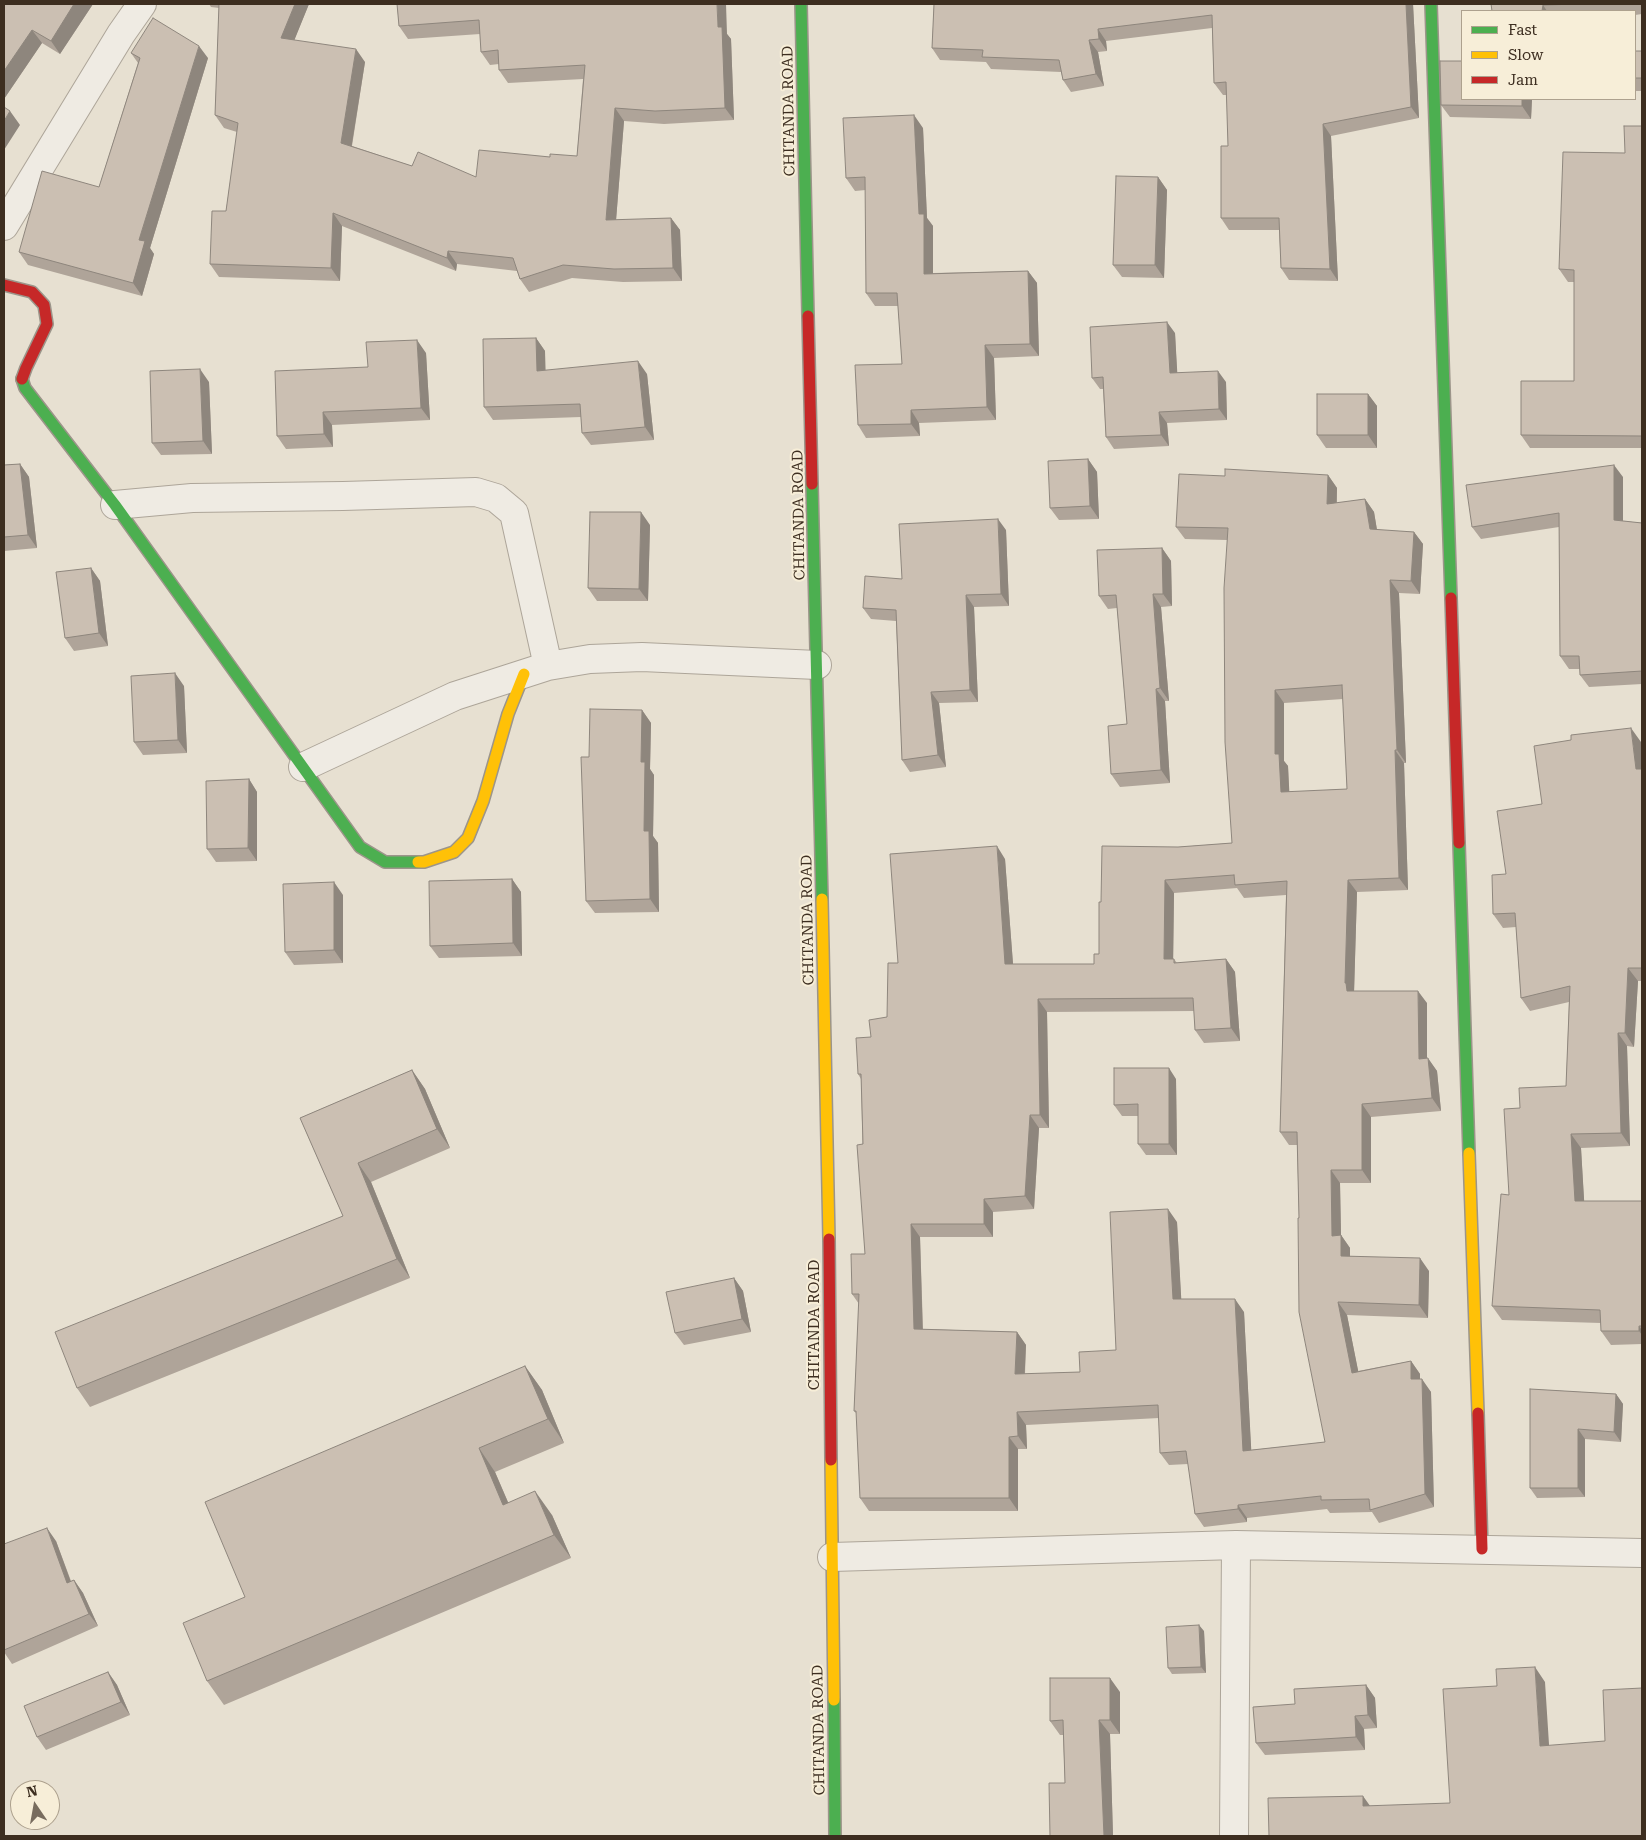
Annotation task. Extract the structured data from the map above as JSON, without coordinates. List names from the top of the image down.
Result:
{
  "streets": {
    "street": ["CHITANDA ROAD"]
  },
  "legend": ["Fast", "Slow", "Jam"],
  "north": "top"
}
